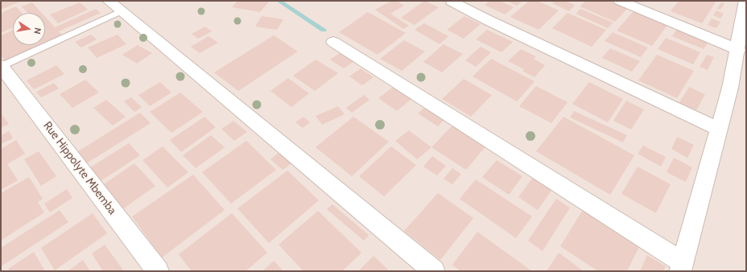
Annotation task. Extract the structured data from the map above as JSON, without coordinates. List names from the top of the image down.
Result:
{
  "streets": {
    "street": ["Rue Hippolyte Mbemba"]
  },
  "north": "right"
}
